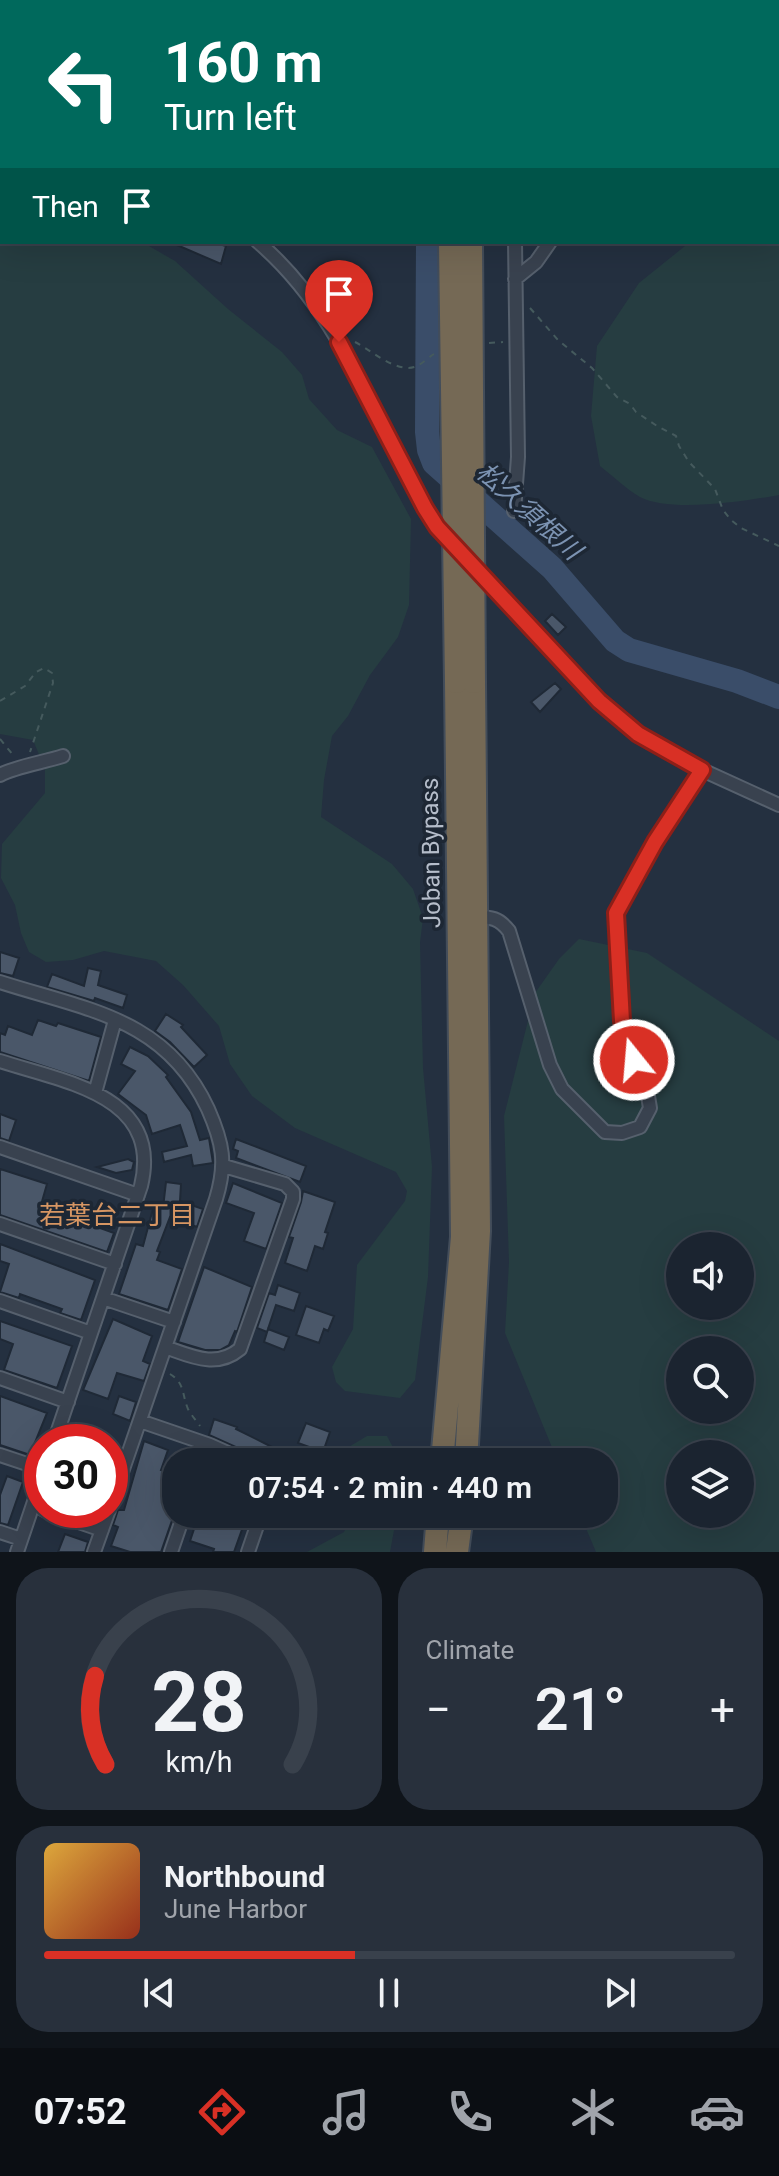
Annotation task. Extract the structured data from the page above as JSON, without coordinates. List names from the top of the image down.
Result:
{
  "streets": {
    "highway": ["Joban Bypass"]
  },
  "districts": ["若葉台二丁目"],
  "water": ["松久須根川"],
  "page": {
    "turn": ["160 m", "Turn left"],
    "then": "Then",
    "limit": "30",
    "trip": "07:54 · 2 min · 440 m",
    "tile": "Climate",
    "heat": ["−", "21°", "+"],
    "song": ["Northbound", "June Harbor"],
    "tabs": "07:52",
    "gauge": ["28", "km/h"]
  }
}
